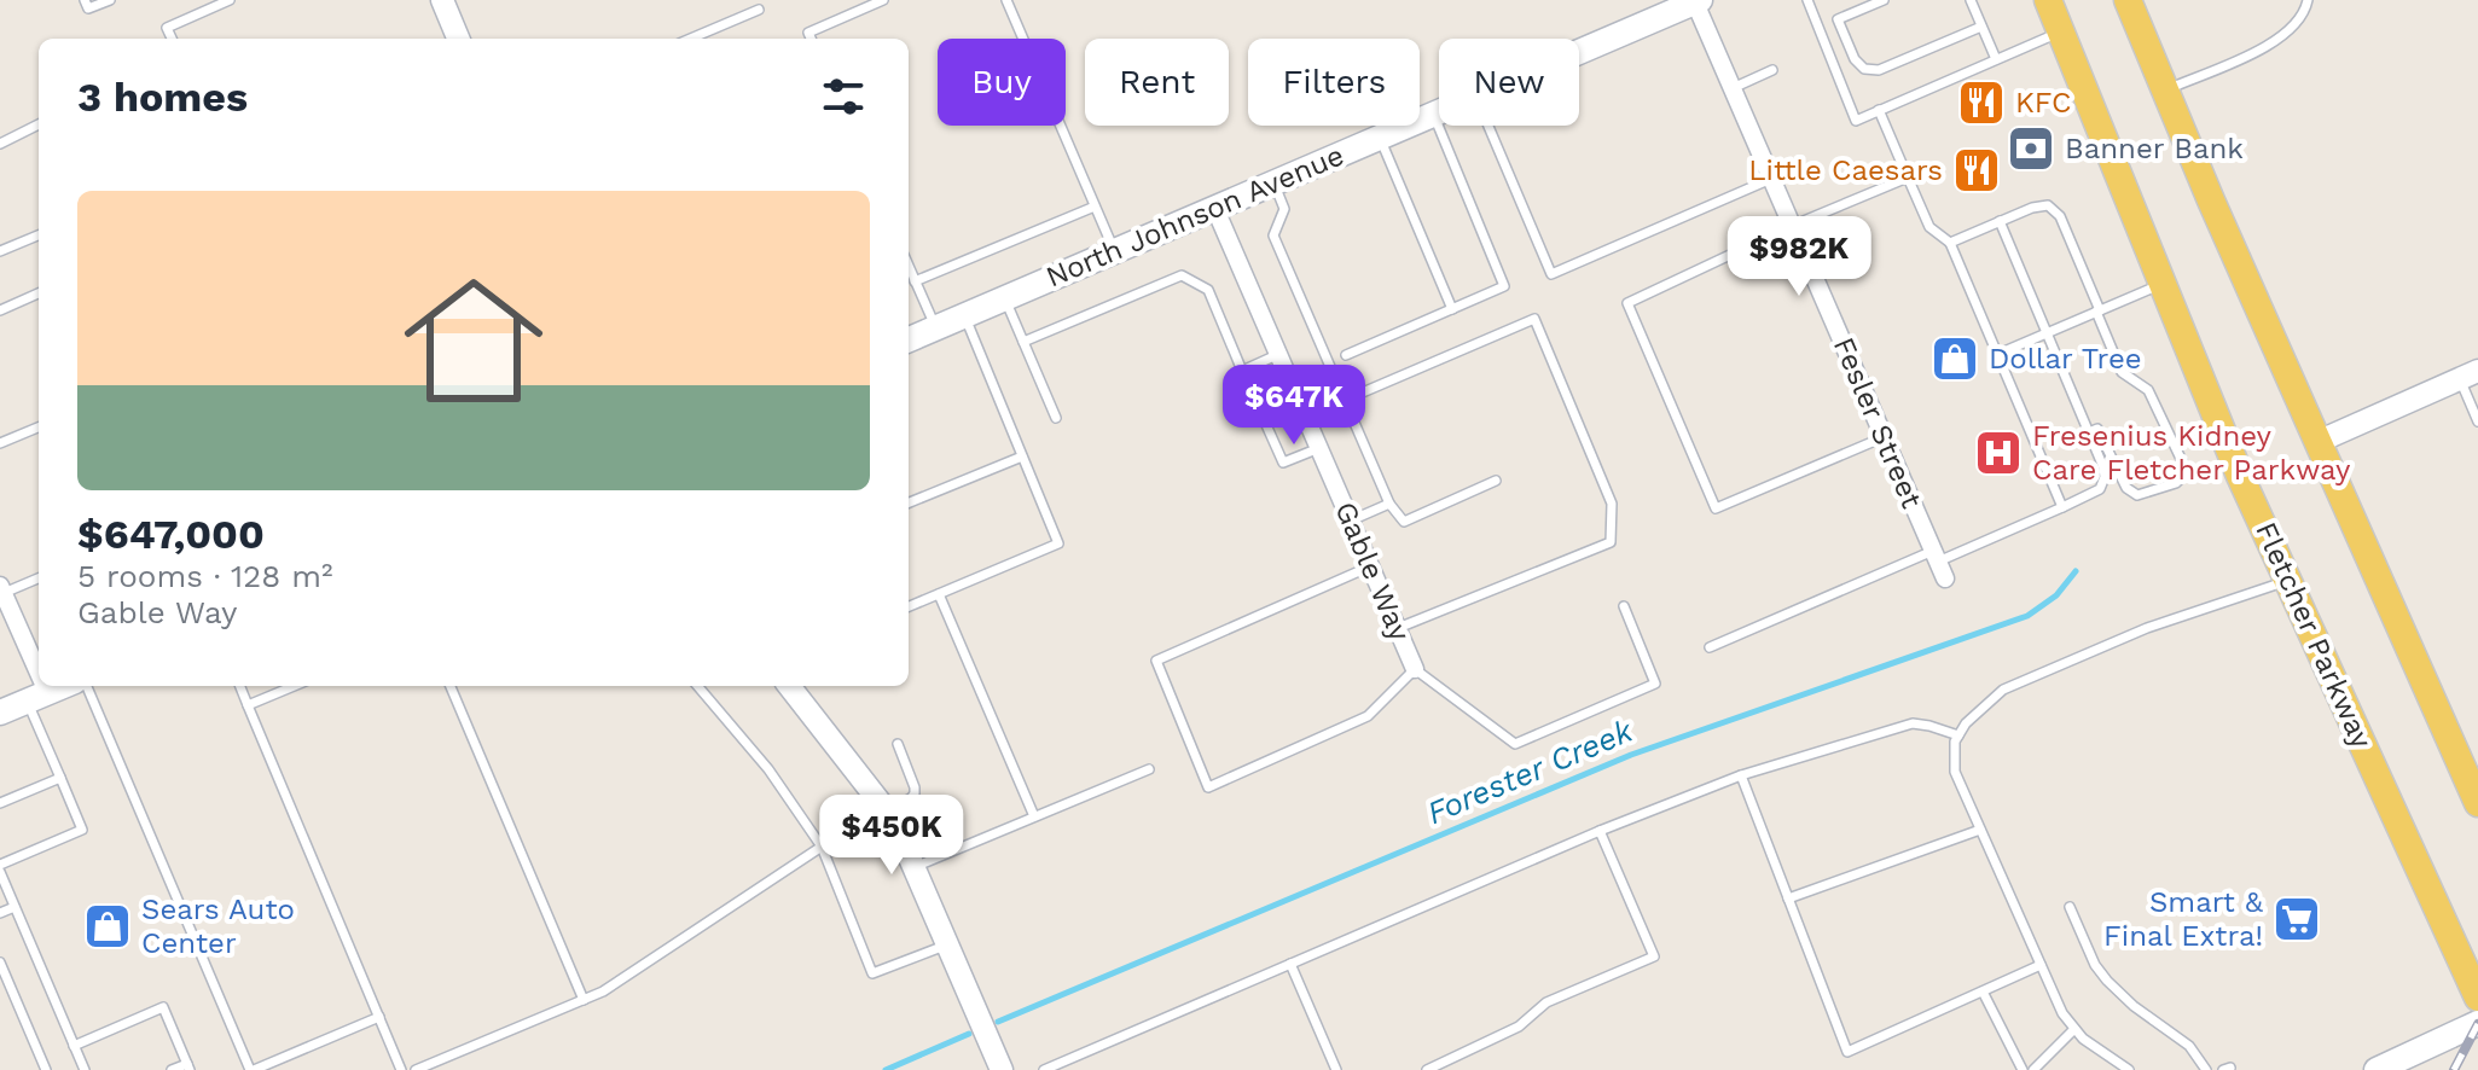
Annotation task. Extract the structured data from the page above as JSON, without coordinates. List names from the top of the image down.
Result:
{
  "streets": {
    "main road": ["North Johnson Avenue", "Fletcher Parkway"],
    "street": ["Fesler Street", "Gable Way"]
  },
  "crossings": [
    ["North Johnson Avenue", "Fesler Street"],
    ["North Johnson Avenue", "Gable Way"]
  ],
  "water": ["Forester Creek"],
  "places": {
    "restaurant": ["KFC", "Little Caesars"],
    "bank": ["Banner Bank"],
    "shop": ["Dollar Tree", "Sears Auto Center"],
    "hospital": ["Fresenius Kidney Care Fletcher Parkway"],
    "supermarket": ["Smart & Final Extra!"]
  },
  "page": {
    "chip": [
      "Buy",
      "Rent",
      "Filters",
      "New"
    ],
    "heading": "3 homes",
    "list": [
      {
        "name": "$647,000",
        "note": "5 rooms · 128 m² · Gable Way"
      }
    ],
    "price": ["$982K", "$647K", "$450K"]
  }
}
